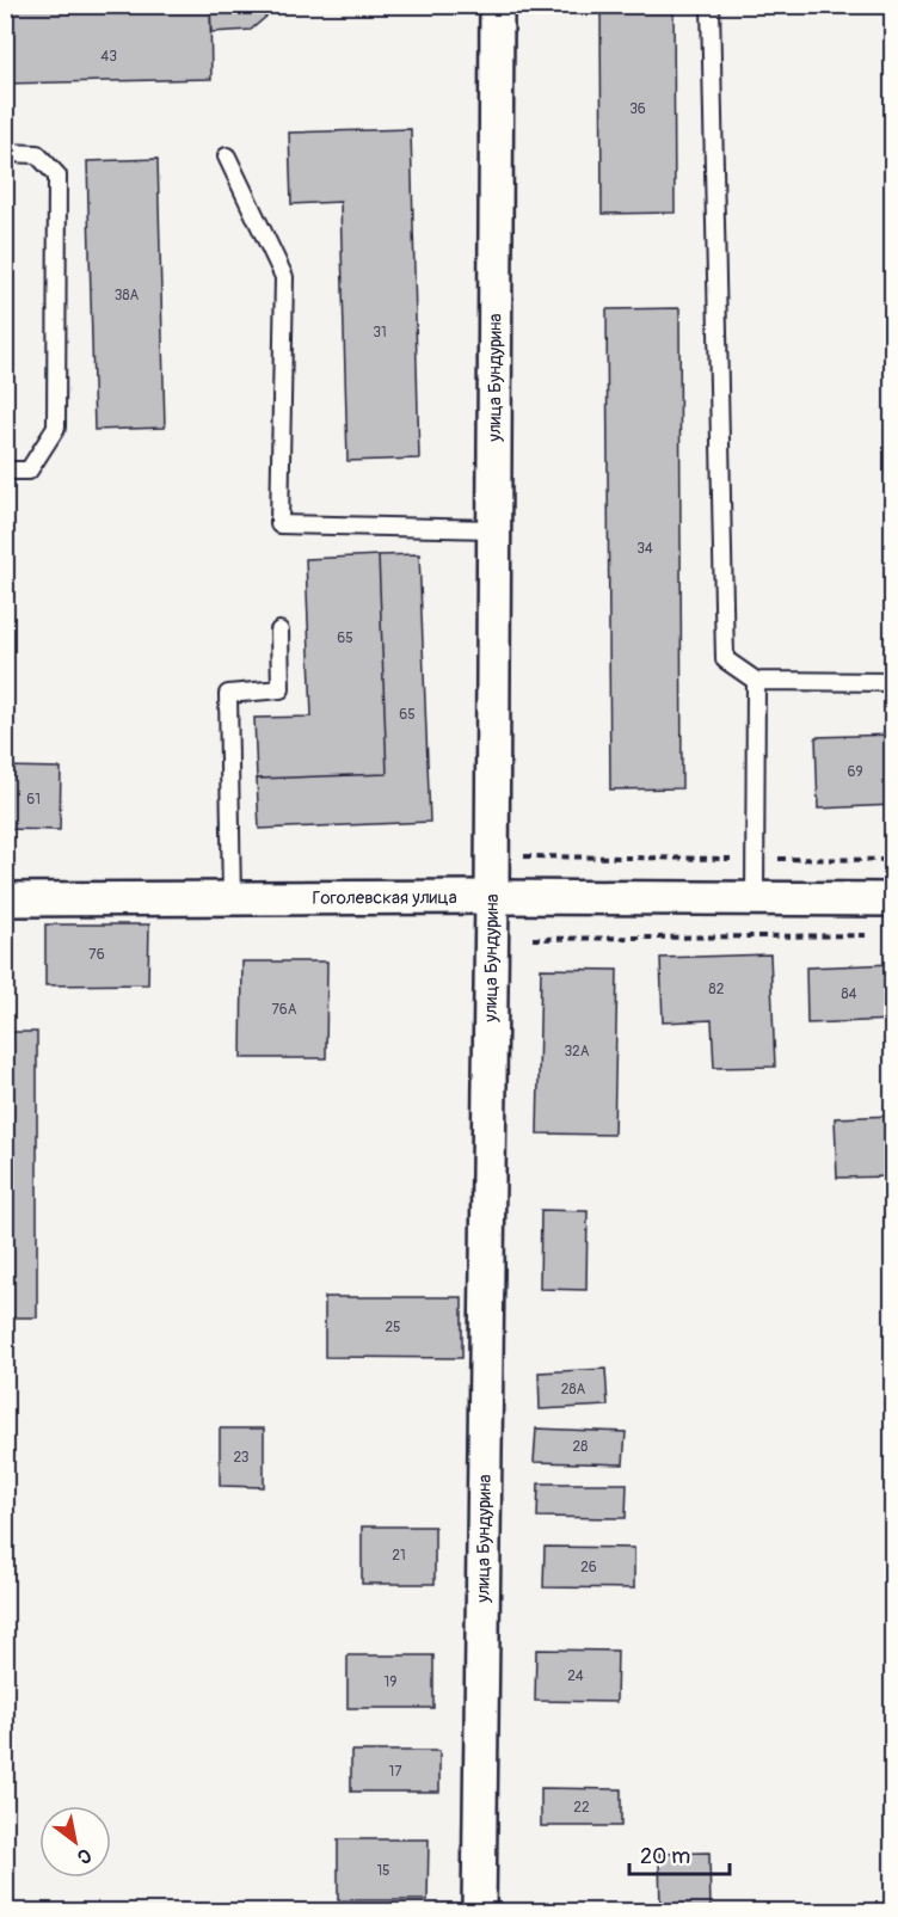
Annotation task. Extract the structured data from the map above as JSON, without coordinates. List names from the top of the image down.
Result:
{
  "streets": {
    "street": ["улица Бундурина", "Гоголевская улица"]
  },
  "crossings": [
    ["улица Бундурина", "Гоголевская улица"]
  ],
  "house_numbers": [
    "43",
    "36",
    "38А",
    "31",
    "34",
    "65",
    "65",
    "69",
    "61",
    "76",
    "82",
    "84",
    "76А",
    "32А",
    "25",
    "28А",
    "28",
    "23",
    "21",
    "26",
    "24",
    "19",
    "17",
    "22",
    "15"
  ],
  "scale_bar": "20 m",
  "north": "bottom right"
}
